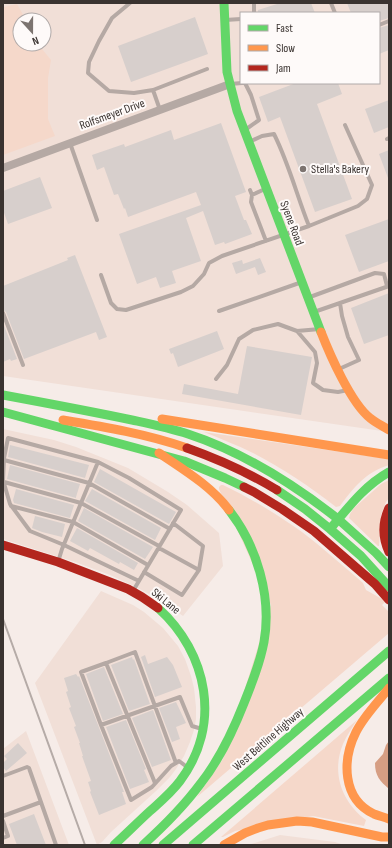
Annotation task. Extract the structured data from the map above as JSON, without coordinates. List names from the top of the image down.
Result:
{
  "streets": {
    "main road": ["Syene Road", "Ski Lane", "West Beltline Highway"],
    "street": ["Rolfsmeyer Drive"]
  },
  "crossings": [
    ["Rolfsmeyer Drive", "Syene Road"]
  ],
  "places": ["Stella's Bakery"],
  "legend": ["Fast", "Slow", "Jam"],
  "north": "bottom"
}
